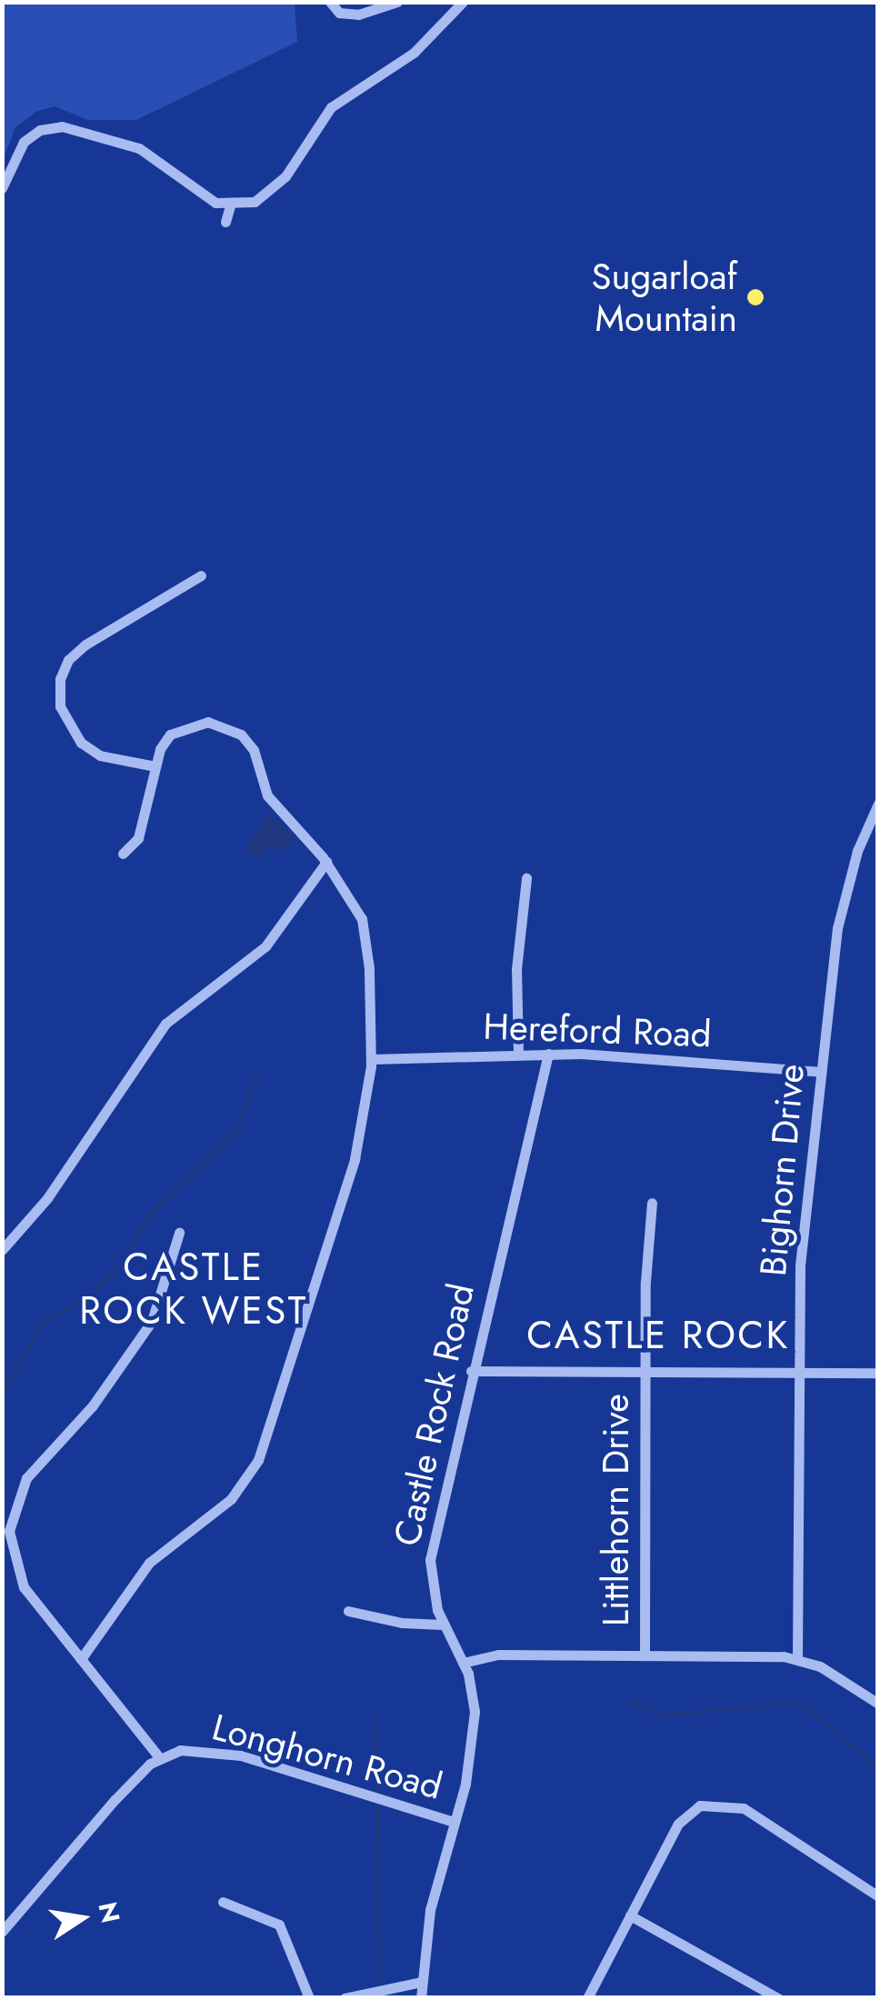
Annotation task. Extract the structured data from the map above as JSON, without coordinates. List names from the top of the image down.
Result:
{
  "streets": {
    "street": [
      "Hereford Road",
      "Bighorn Drive",
      "Castle Rock Road",
      "Littlehorn Drive",
      "Longhorn Road"
    ]
  },
  "crossings": [
    ["Hereford Road", "Bighorn Drive"],
    ["Hereford Road", "Castle Rock Road"],
    ["Castle Rock Road", "Longhorn Road"]
  ],
  "districts": ["CASTLE ROCK WEST", "CASTLE ROCK"],
  "places": ["Sugarloaf Mountain"],
  "north": "right"
}
